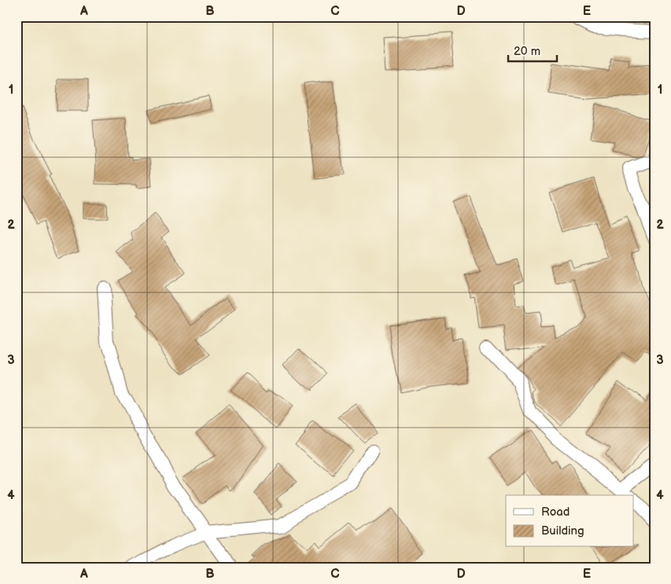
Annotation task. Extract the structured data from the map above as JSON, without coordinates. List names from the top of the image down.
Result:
{
  "legend": ["Road", "Building"],
  "scale_bar": "20 m",
  "grid": {
    "columns": [
      "A",
      "B",
      "C",
      "D",
      "E"
    ],
    "rows": [
      "1",
      "2",
      "3",
      "4"
    ]
  }
}
